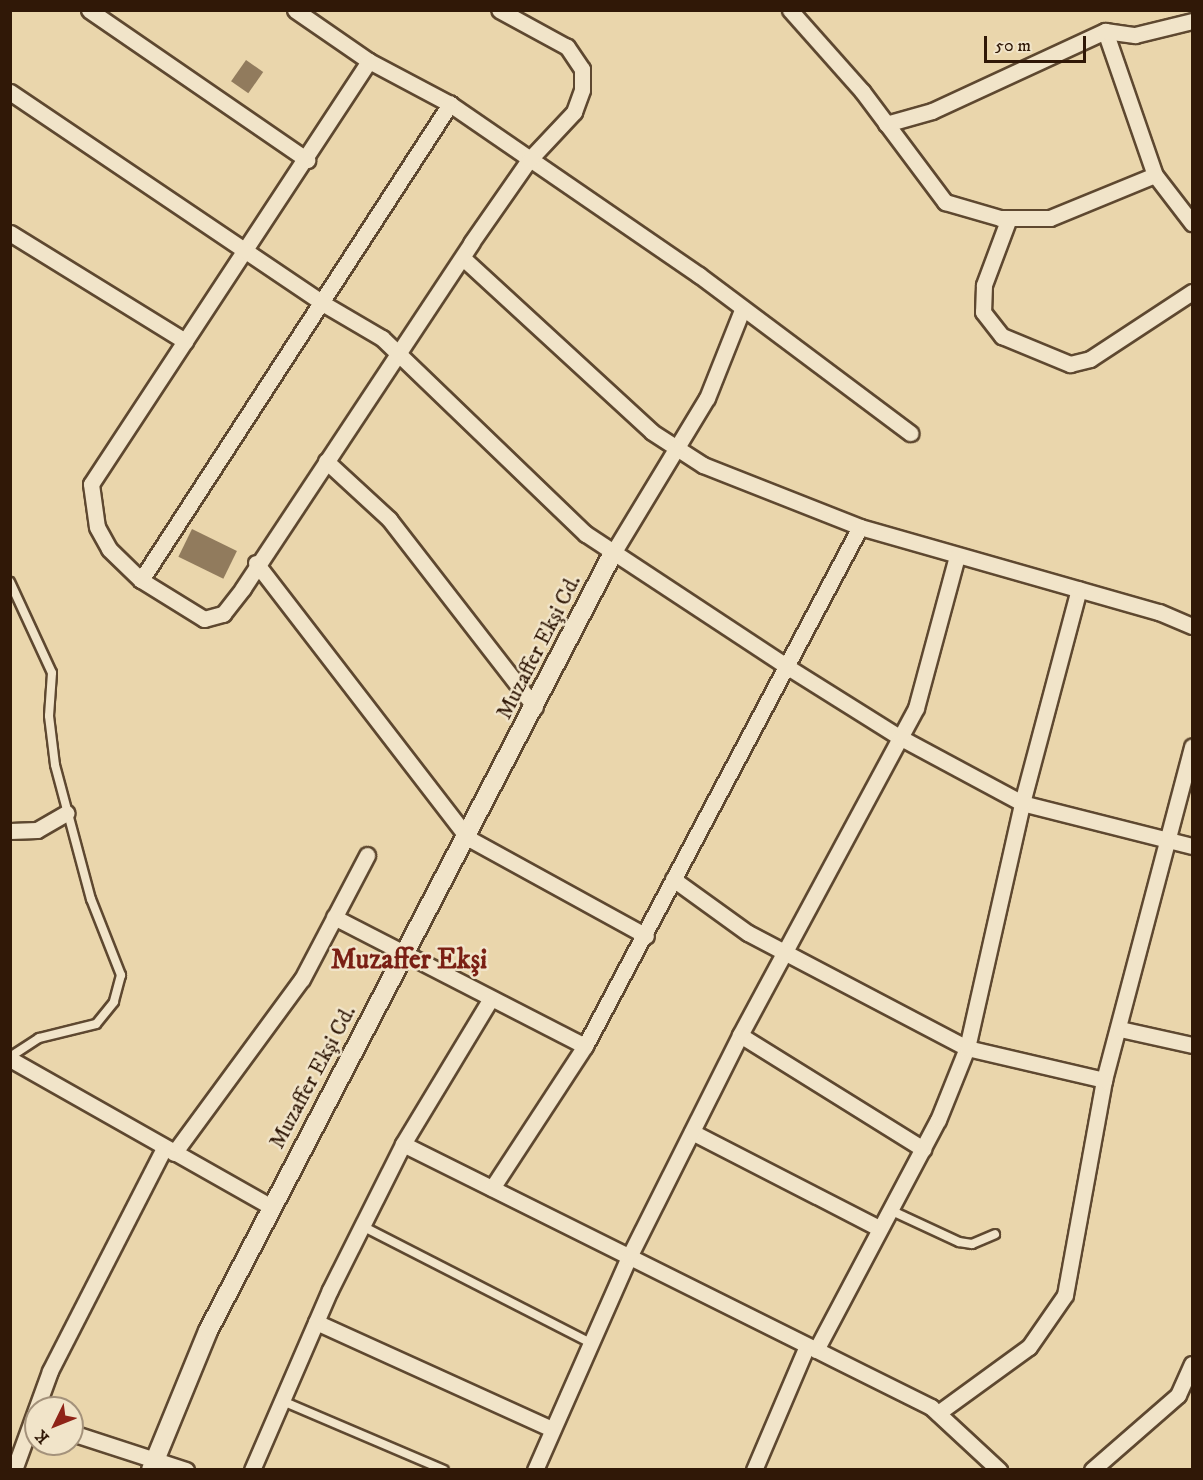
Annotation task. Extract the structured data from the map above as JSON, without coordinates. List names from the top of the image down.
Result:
{
  "streets": {
    "street": ["Muzaffer Ekşi Cd."]
  },
  "districts": ["Muzaffer Ekşi"],
  "scale_bar": "50 m",
  "north": "bottom left"
}
